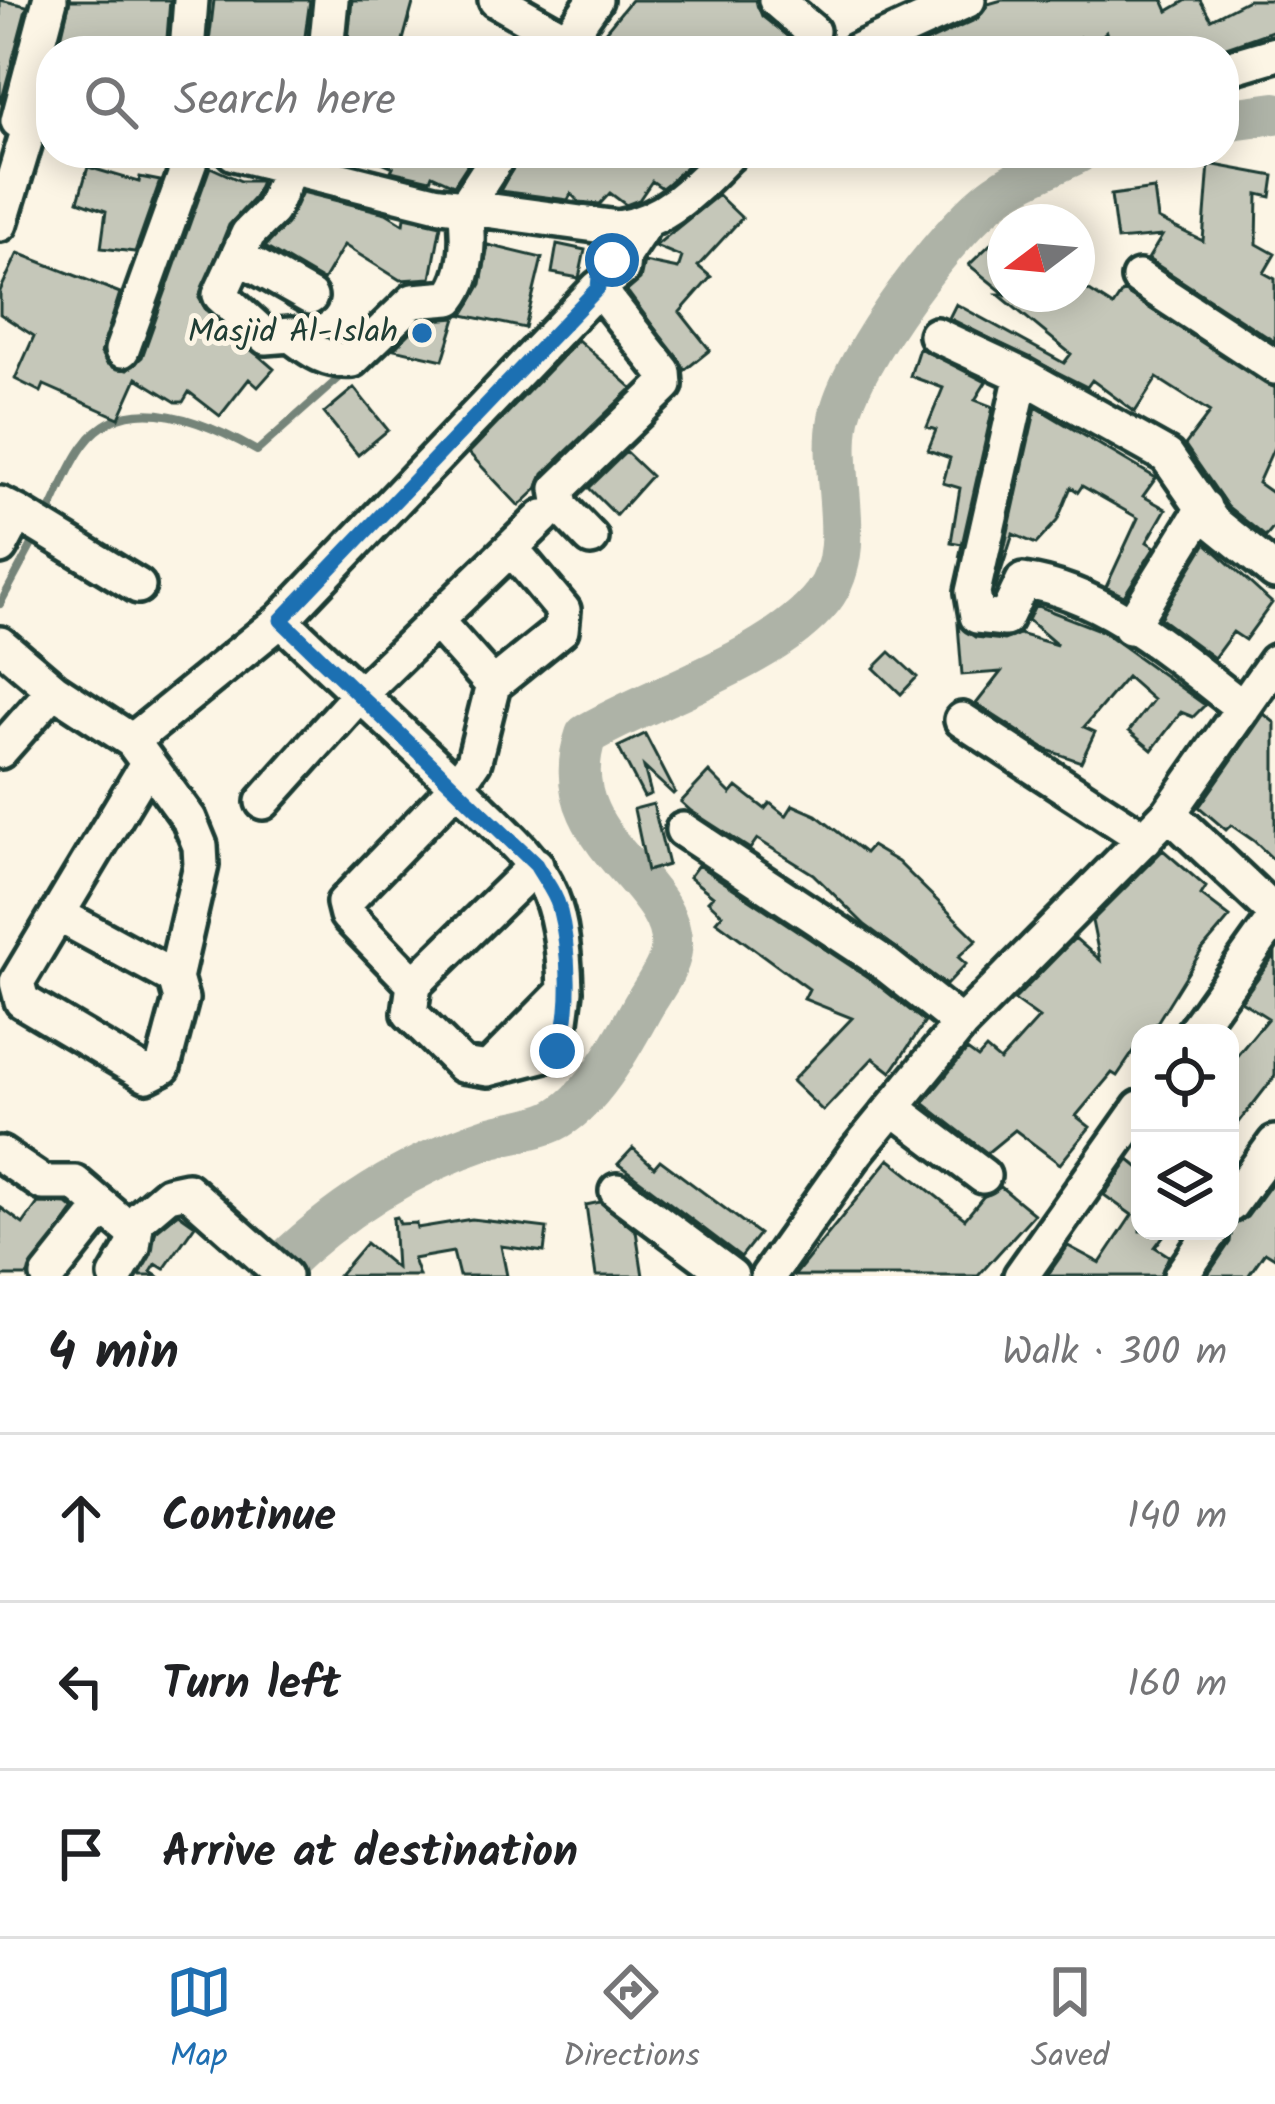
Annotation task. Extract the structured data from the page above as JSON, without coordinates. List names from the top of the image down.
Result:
{
  "places": ["Masjid Al-Islah"],
  "north": "left",
  "page": {
    "search": "Search here",
    "heading": ["4 min", "Walk · 300 m"],
    "list": [
      ["Continue", "140 m"],
      ["Turn left", "160 m"],
      "Arrive at destination"
    ],
    "nav": ["Map", "Directions", "Saved"]
  }
}
